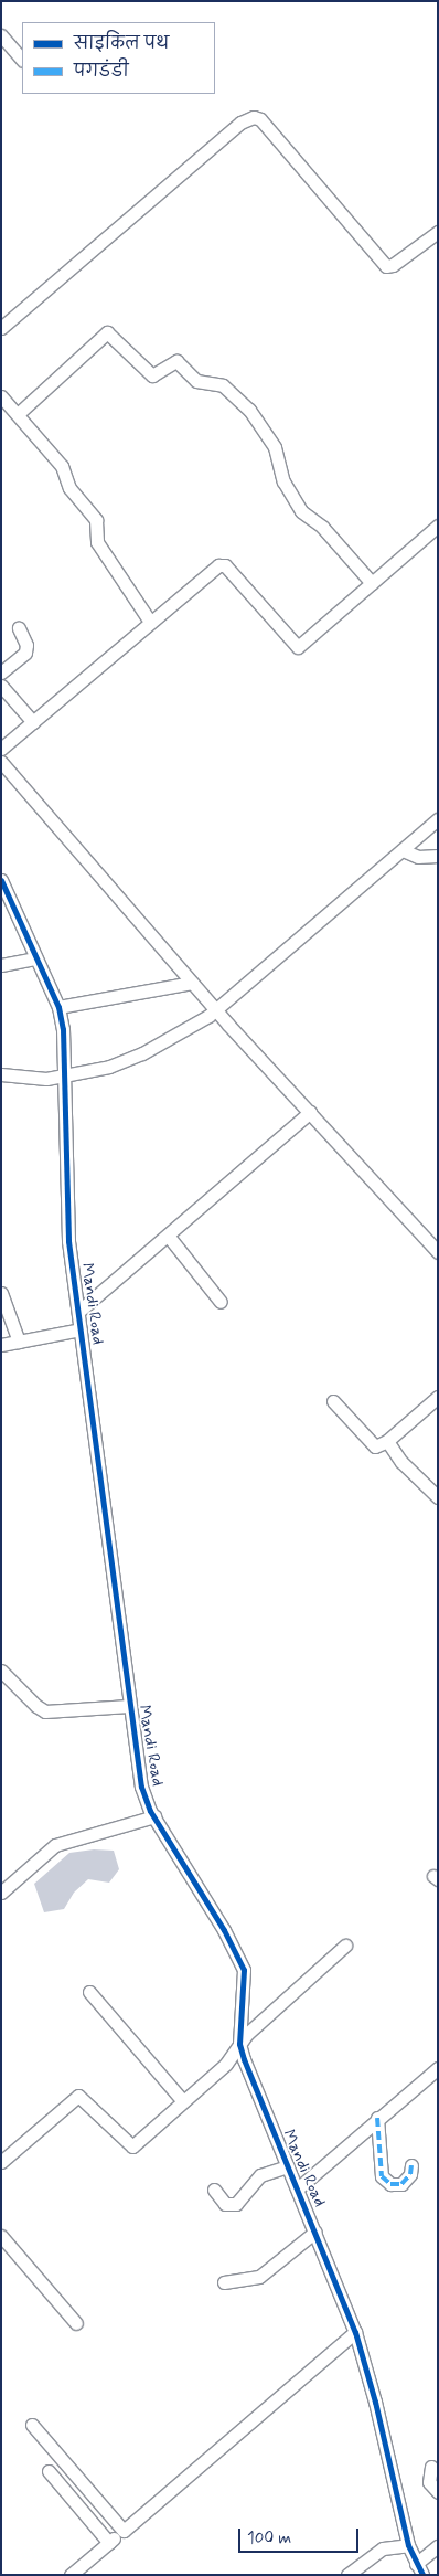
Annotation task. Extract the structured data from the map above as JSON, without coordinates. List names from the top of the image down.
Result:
{
  "streets": {
    "street": ["Mandi Road"]
  },
  "legend": ["साइकिल पथ", "पगडंडी"],
  "scale_bar": "100 m"
}
